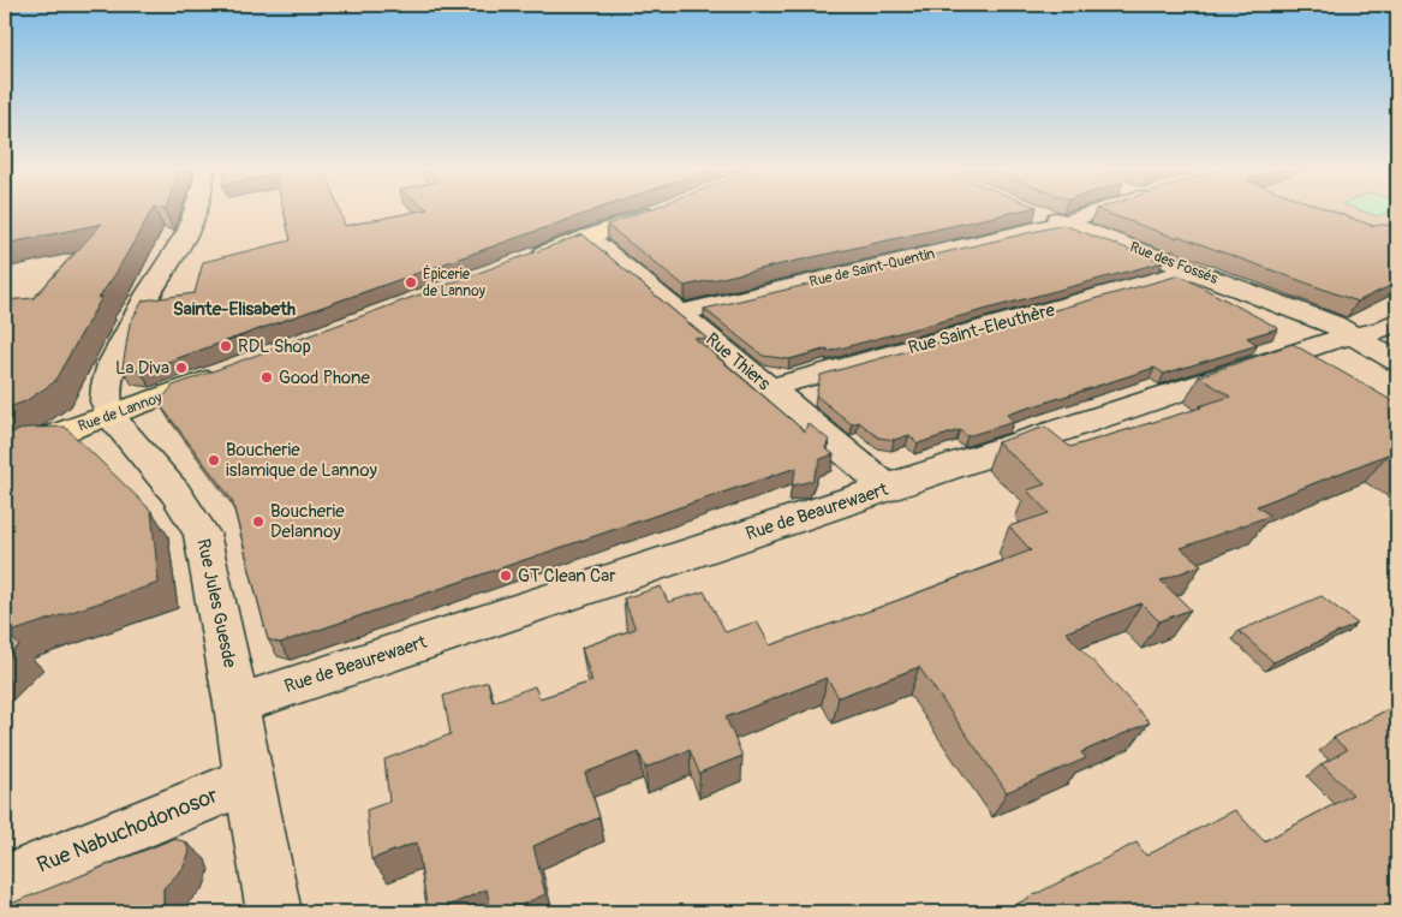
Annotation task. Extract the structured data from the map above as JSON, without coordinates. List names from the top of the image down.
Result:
{
  "streets": {
    "main road": ["Rue de Lannoy"],
    "street": [
      "Rue des Fossés",
      "Rue de Saint-Quentin",
      "Rue Saint-Eleuthère",
      "Rue Thiers",
      "Rue de Beaurewaert",
      "Rue Jules Guesde",
      "Rue Nabuchodonosor"
    ]
  },
  "crossings": [
    ["Rue des Fossés", "Rue de Saint-Quentin"],
    ["Rue des Fossés", "Rue Saint-Eleuthère"],
    ["Rue des Fossés", "Rue de Beaurewaert"],
    ["Rue de Saint-Quentin", "Rue Thiers"],
    ["Rue Saint-Eleuthère", "Rue Thiers"],
    ["Rue Thiers", "Rue de Beaurewaert"],
    ["Rue de Lannoy", "Rue Jules Guesde"],
    ["Rue de Beaurewaert", "Rue Jules Guesde"],
    ["Rue Jules Guesde", "Rue Nabuchodonosor"]
  ],
  "districts": ["Sainte-Elisabeth"],
  "places": [
    "Épicerie de Lannoy",
    "RDL Shop",
    "La Diva",
    "Good Phone",
    "Boucherie islamique de Lannoy",
    "Boucherie Delannoy",
    "GT Clean Car"
  ]
}
